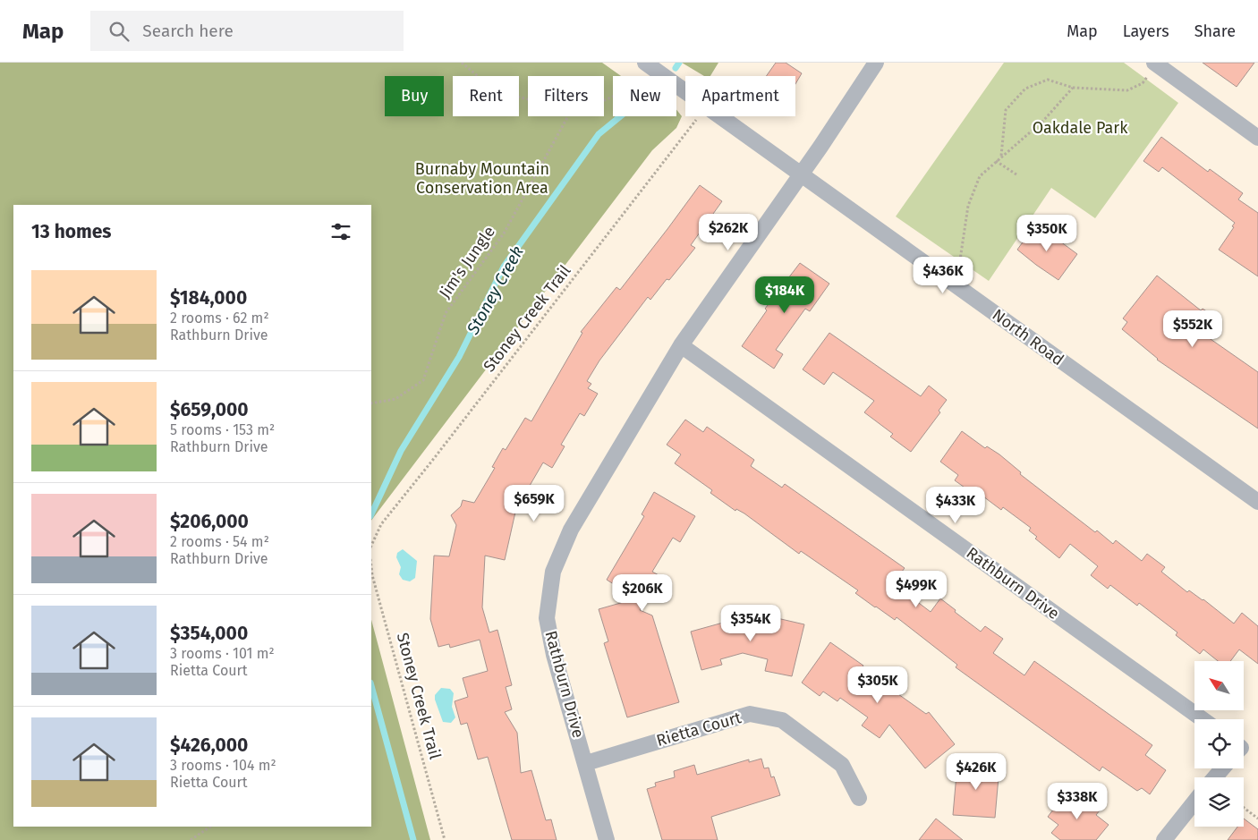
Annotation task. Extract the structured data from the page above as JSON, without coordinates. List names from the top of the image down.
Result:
{
  "streets": {
    "street": ["North Road", "Rathburn Drive", "Rietta Court"],
    "path": ["Jim's Jungle", "Stoney Creek Trail"]
  },
  "crossings": [
    ["North Road", "Rathburn Drive"],
    ["Rathburn Drive", "Rietta Court"]
  ],
  "water": ["Stoney Creek"],
  "parks": ["Oakdale Park", "Burnaby Mountain Conservation Area"],
  "north": "top left",
  "page": {
    "header": "Map",
    "search": "Search here",
    "nav": ["Map", "Layers", "Share"],
    "chip": [
      "Buy",
      "Rent",
      "Filters",
      "New",
      "Apartment"
    ],
    "heading": "13 homes",
    "price": [
      "$262K",
      "$350K",
      "$436K",
      "$184K",
      "$552K",
      "$659K",
      "$433K",
      "$499K",
      "$206K",
      "$354K",
      "$305K",
      "$426K",
      "$338K"
    ],
    "list": [
      {
        "name": "$184,000",
        "note": "2 rooms · 62 m² · Rathburn Drive"
      },
      {
        "name": "$659,000",
        "note": "5 rooms · 153 m² · Rathburn Drive"
      },
      {
        "name": "$206,000",
        "note": "2 rooms · 54 m² · Rathburn Drive"
      },
      {
        "name": "$354,000",
        "note": "3 rooms · 101 m² · Rietta Court"
      },
      {
        "name": "$426,000",
        "note": "3 rooms · 104 m² · Rietta Court"
      }
    ]
  }
}
